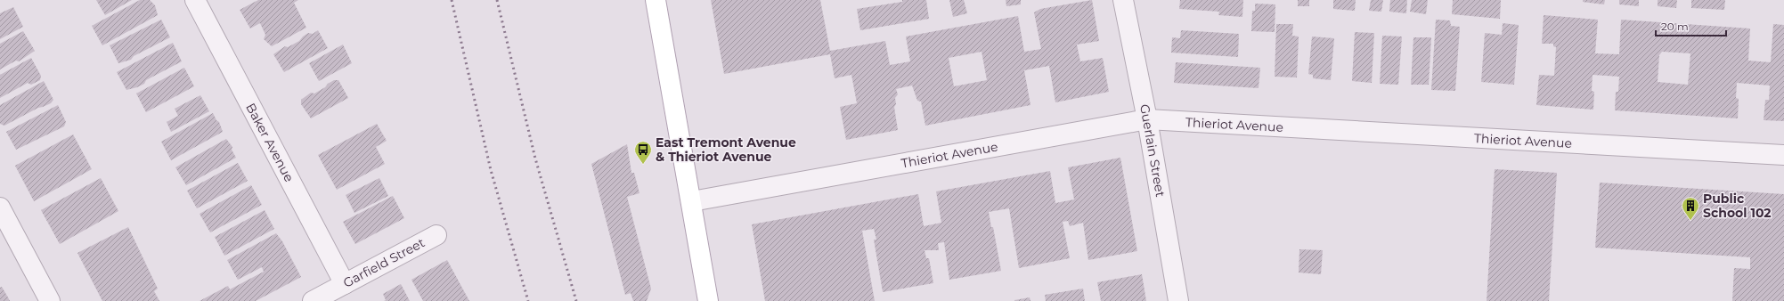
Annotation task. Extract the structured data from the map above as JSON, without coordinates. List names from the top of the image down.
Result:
{
  "streets": {
    "street": [
      "Thieriot Avenue",
      "Baker Avenue",
      "Guerlain Street",
      "Garfield Street"
    ]
  },
  "crossings": [
    ["Thieriot Avenue", "Guerlain Street"],
    ["Baker Avenue", "Garfield Street"]
  ],
  "places": {
    "bus stop": ["East Tremont Avenue & Thieriot Avenue"],
    "building": ["Public School 102"]
  },
  "scale_bar": "20 m"
}
